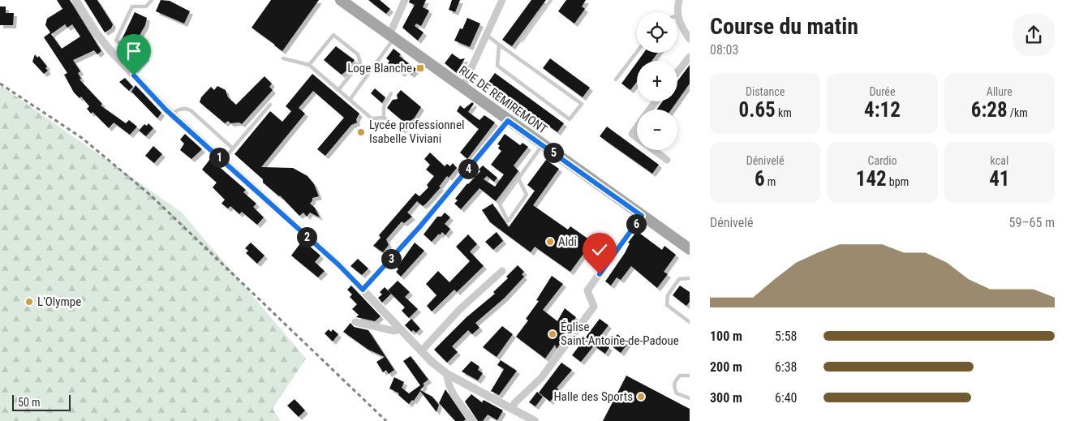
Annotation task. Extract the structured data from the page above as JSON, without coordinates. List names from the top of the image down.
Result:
{
  "streets": {
    "main road": ["RUE DE REMIREMONT"]
  },
  "places": {
    "transit": ["Loge Blanche"],
    "other": [
      "Lycée professionnel Isabelle Viviani",
      "Aldi",
      "L'Olympe",
      "Église Saint-Antoine-de-Padoue",
      "Halle des Sports"
    ]
  },
  "scale_bar": "50 m",
  "page": {
    "heading": ["Course du matin", "08:03"],
    "map_buttons": ["+", "−"],
    "stats": [
      ["Distance", "0.65 km"],
      ["Durée", "4:12"],
      ["Allure", "6:28 /km"],
      ["Dénivelé", "6 m"],
      ["Cardio", "142 bpm"],
      ["kcal", "41"]
    ],
    "pins": [
      "5",
      "1",
      "4",
      "6",
      "2",
      "3"
    ],
    "chart": ["Dénivelé", "59–65 m"],
    "list": [
      {
        "name": "100 m",
        "note": "5:58"
      },
      {
        "name": "200 m",
        "note": "6:38"
      },
      {
        "name": "300 m",
        "note": "6:40"
      }
    ],
    "scale": "50 m"
  }
}
